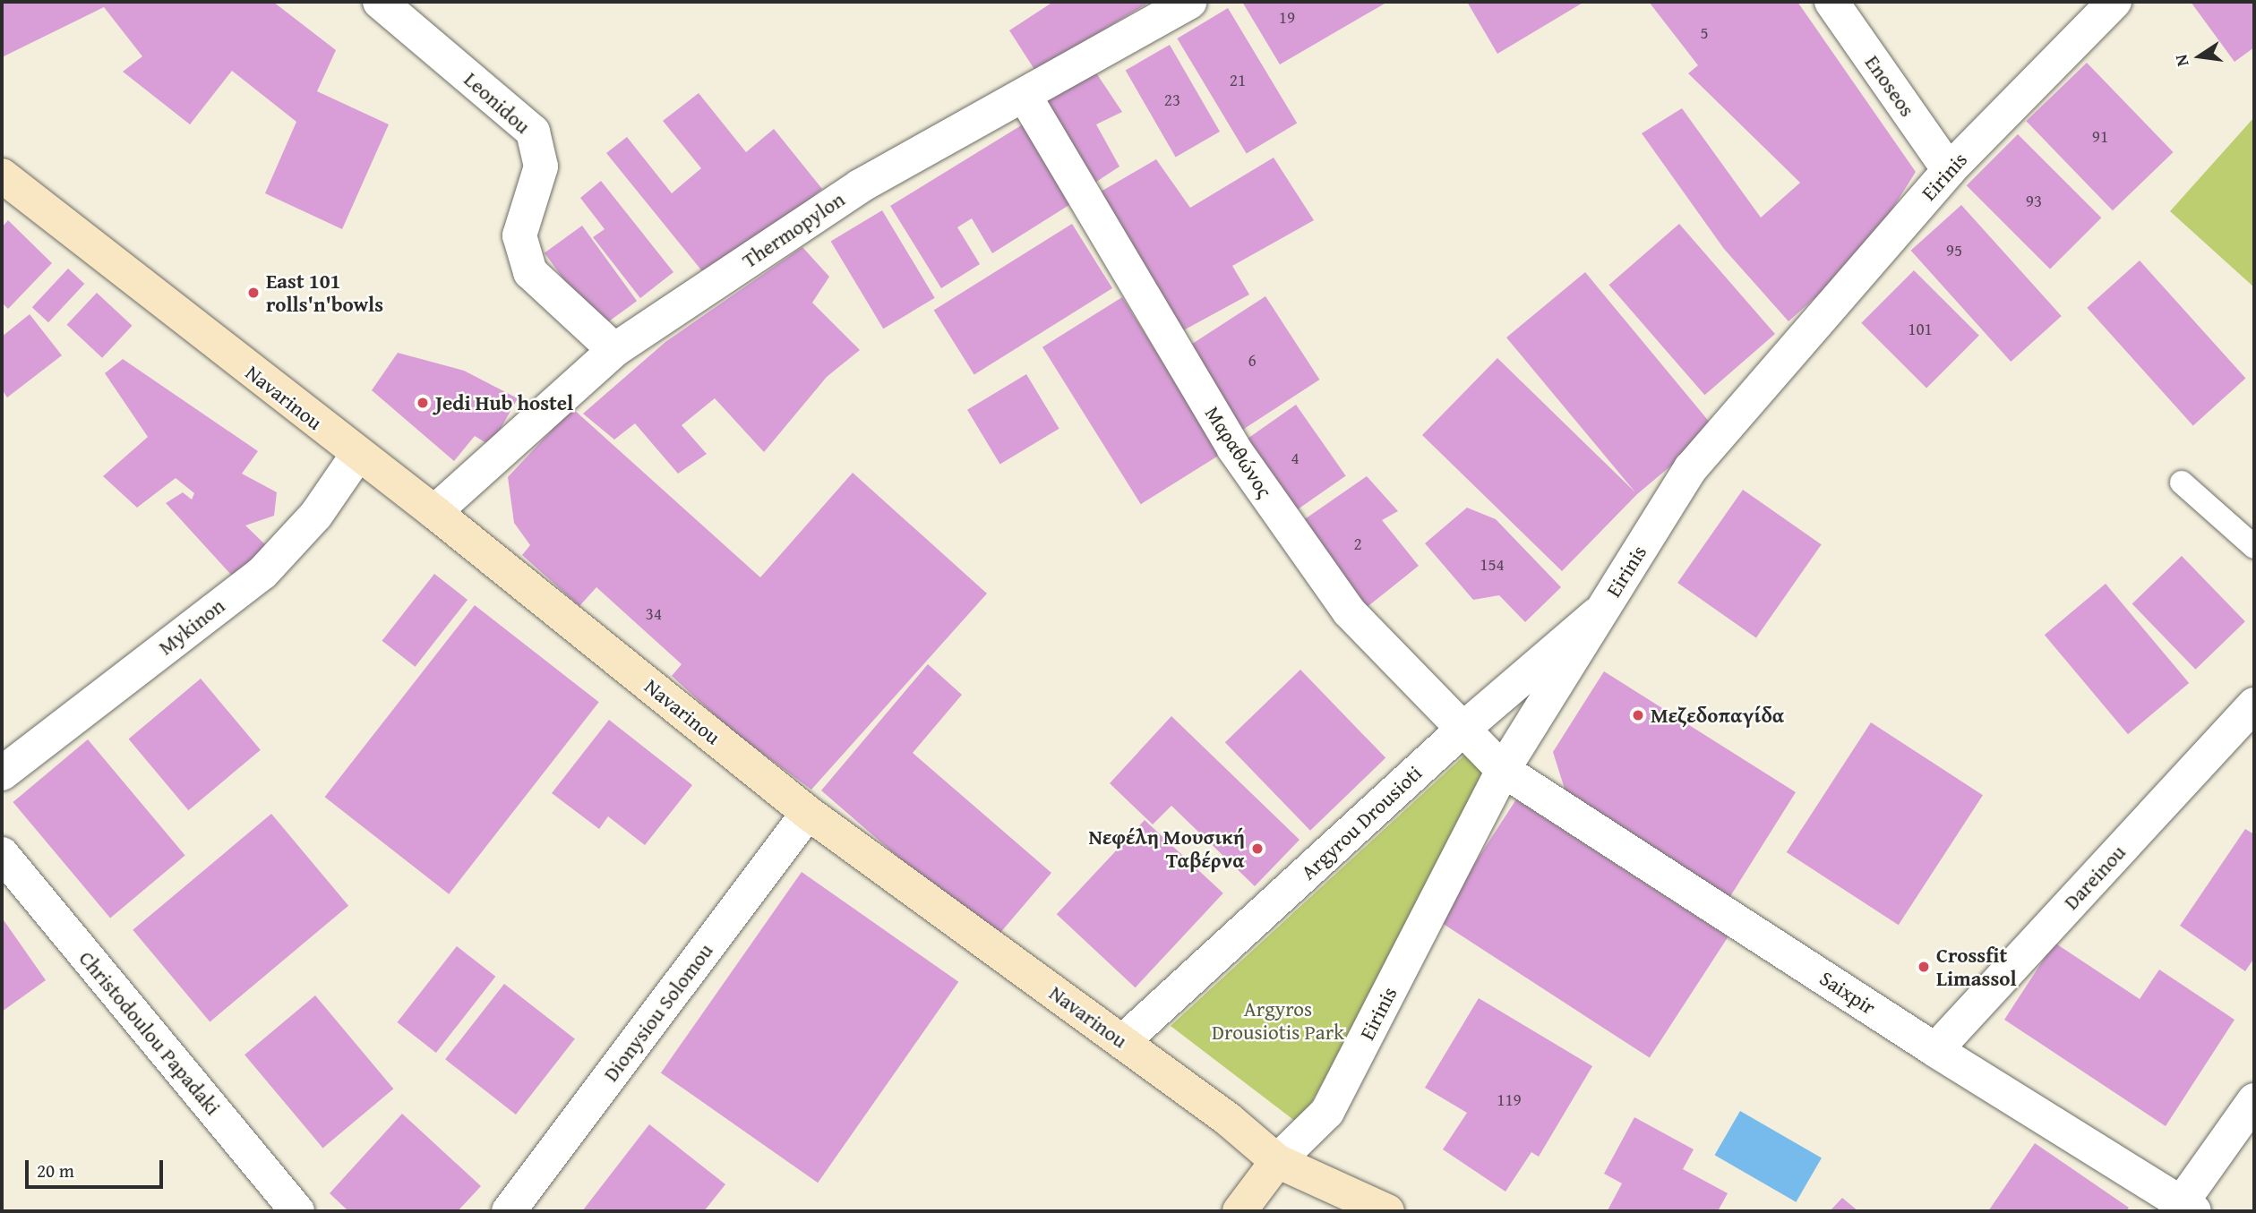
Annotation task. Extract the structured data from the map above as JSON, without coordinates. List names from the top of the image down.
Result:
{
  "streets": {
    "main road": ["Eirinis", "Navarinou"],
    "street": [
      "Enoseos",
      "Leonidou",
      "Thermopylon",
      "Μαραθώνος",
      "Mykinon",
      "Argyrou Drousioti",
      "Dareinou",
      "Saixpir",
      "Dionysiou Solomou",
      "Christodoulou Papadaki"
    ]
  },
  "crossings": [
    ["Enoseos", "Eirinis"],
    ["Leonidou", "Thermopylon"],
    ["Eirinis", "Navarinou"],
    ["Eirinis", "Μαραθώνος"],
    ["Eirinis", "Argyrou Drousioti"],
    ["Eirinis", "Saixpir"],
    ["Thermopylon", "Navarinou"],
    ["Thermopylon", "Μαραθώνος"],
    ["Navarinou", "Mykinon"],
    ["Navarinou", "Argyrou Drousioti"],
    ["Navarinou", "Dionysiou Solomou"],
    ["Μαραθώνος", "Argyrou Drousioti"],
    ["Μαραθώνος", "Saixpir"],
    ["Dareinou", "Saixpir"]
  ],
  "parks": ["Argyros Drousiotis Park"],
  "places": [
    "East 101 rolls'n'bowls",
    "Jedi Hub hostel",
    "Μεζεδοπαγίδα",
    "Νεφέλη Μουσική Ταβέρνα",
    "Crossfit Limassol"
  ],
  "house_numbers": [
    "19",
    "5",
    "21",
    "23",
    "91",
    "93",
    "95",
    "101",
    "6",
    "4",
    "2",
    "154",
    "34",
    "119"
  ],
  "scale_bar": "20 m",
  "north": "left"
}
